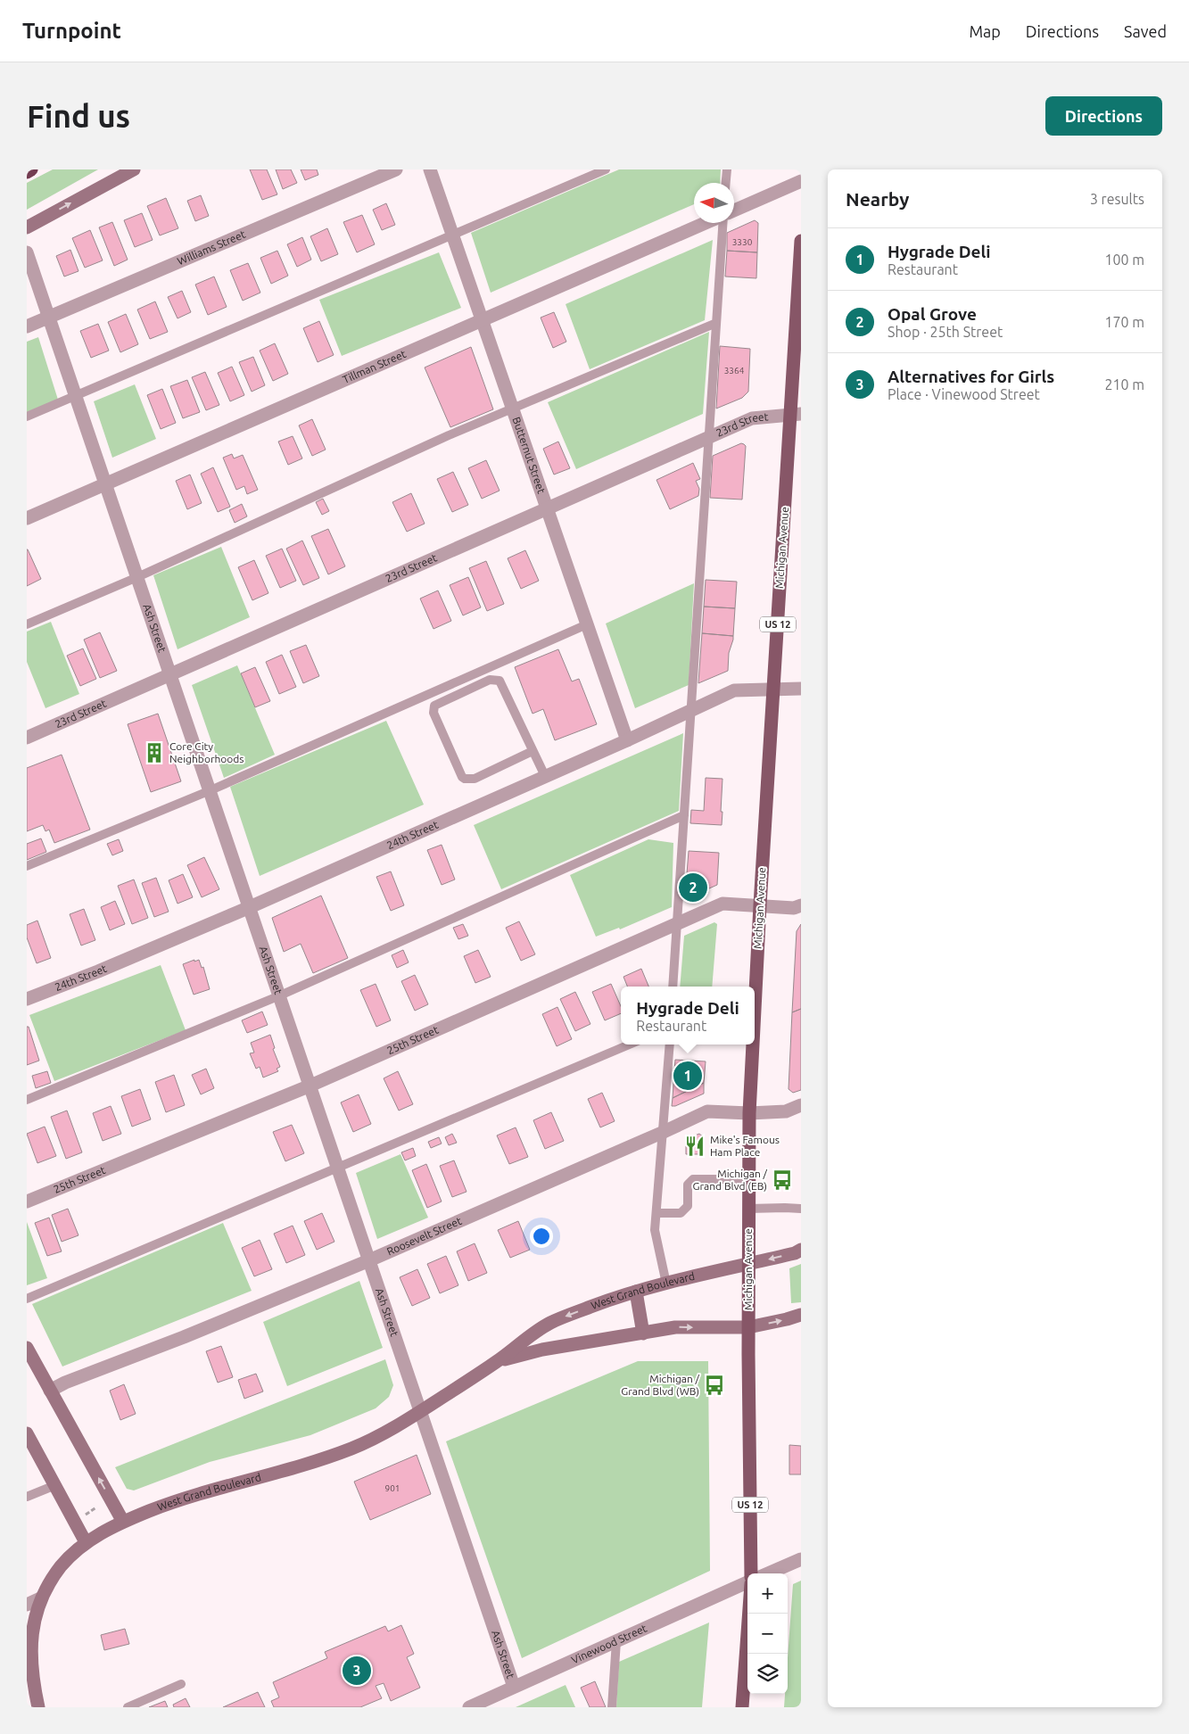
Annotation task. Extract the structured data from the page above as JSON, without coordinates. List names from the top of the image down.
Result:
{
  "streets": {
    "main road": ["Michigan Avenue", "US 12", "West Grand Boulevard"],
    "street": [
      "Williams Street",
      "Tillman Street",
      "23rd Street",
      "Butternut Street",
      "Ash Street",
      "24th Street",
      "25th Street",
      "Roosevelt Street",
      "Vinewood Street"
    ]
  },
  "crossings": [
    ["Williams Street", "Ash Street"],
    ["Tillman Street", "Butternut Street"],
    ["Tillman Street", "Ash Street"],
    ["23rd Street", "Butternut Street"],
    ["23rd Street", "Michigan Avenue"],
    ["23rd Street", "Ash Street"],
    ["Butternut Street", "24th Street"],
    ["Michigan Avenue", "24th Street"],
    ["Michigan Avenue", "25th Street"],
    ["Michigan Avenue", "Roosevelt Street"],
    ["Michigan Avenue", "West Grand Boulevard"],
    ["Ash Street", "24th Street"],
    ["Ash Street", "25th Street"],
    ["Ash Street", "Roosevelt Street"],
    ["Ash Street", "West Grand Boulevard"],
    ["Ash Street", "Vinewood Street"]
  ],
  "places": {
    "building": ["Core City Neighborhoods"],
    "restaurant": ["Mike's Famous Ham Place"],
    "bus stop": ["Michigan / Grand Blvd (EB)", "Michigan / Grand Blvd (WB)"]
  },
  "house_numbers": ["3330", "3364", "901"],
  "north": "left",
  "page": {
    "header": "Turnpoint",
    "nav": ["Map", "Directions", "Saved"],
    "buttons": "Directions",
    "title": "Find us",
    "heading": ["Nearby", "3 results"],
    "list": [
      {
        "mark": "1",
        "name": "Hygrade Deli",
        "note": "Restaurant",
        "value": "100 m"
      },
      {
        "mark": "2",
        "name": "Opal Grove",
        "note": "Shop · 25th Street",
        "value": "170 m"
      },
      {
        "mark": "3",
        "name": "Alternatives for Girls",
        "note": "Place · Vinewood Street",
        "value": "210 m"
      }
    ],
    "pins": ["2", "1", "3"],
    "popup": ["Hygrade Deli", "Restaurant"],
    "map_buttons": ["+", "−"]
  }
}
